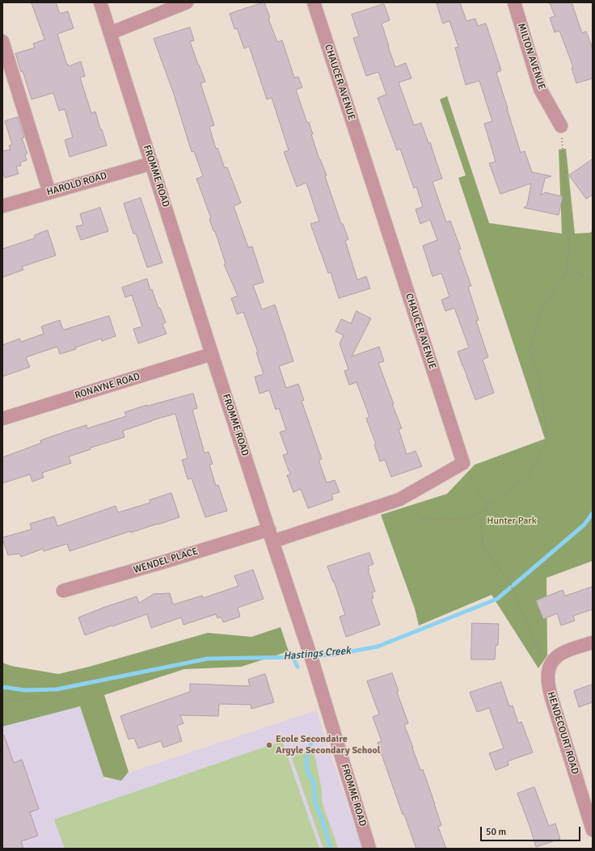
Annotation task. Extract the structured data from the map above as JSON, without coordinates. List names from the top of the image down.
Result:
{
  "streets": {
    "street": [
      "MILTON AVENUE",
      "CHAUCER AVENUE",
      "FROMME ROAD",
      "HAROLD ROAD",
      "RONAYNE ROAD",
      "WENDEL PLACE",
      "HENDECOURT ROAD"
    ]
  },
  "crossings": [
    ["FROMME ROAD", "HAROLD ROAD"],
    ["FROMME ROAD", "RONAYNE ROAD"],
    ["FROMME ROAD", "WENDEL PLACE"]
  ],
  "water": ["Hastings Creek"],
  "parks": ["Hunter Park"],
  "places": ["Ecole Secondaire Argyle Secondary School"],
  "scale_bar": "50 m"
}
